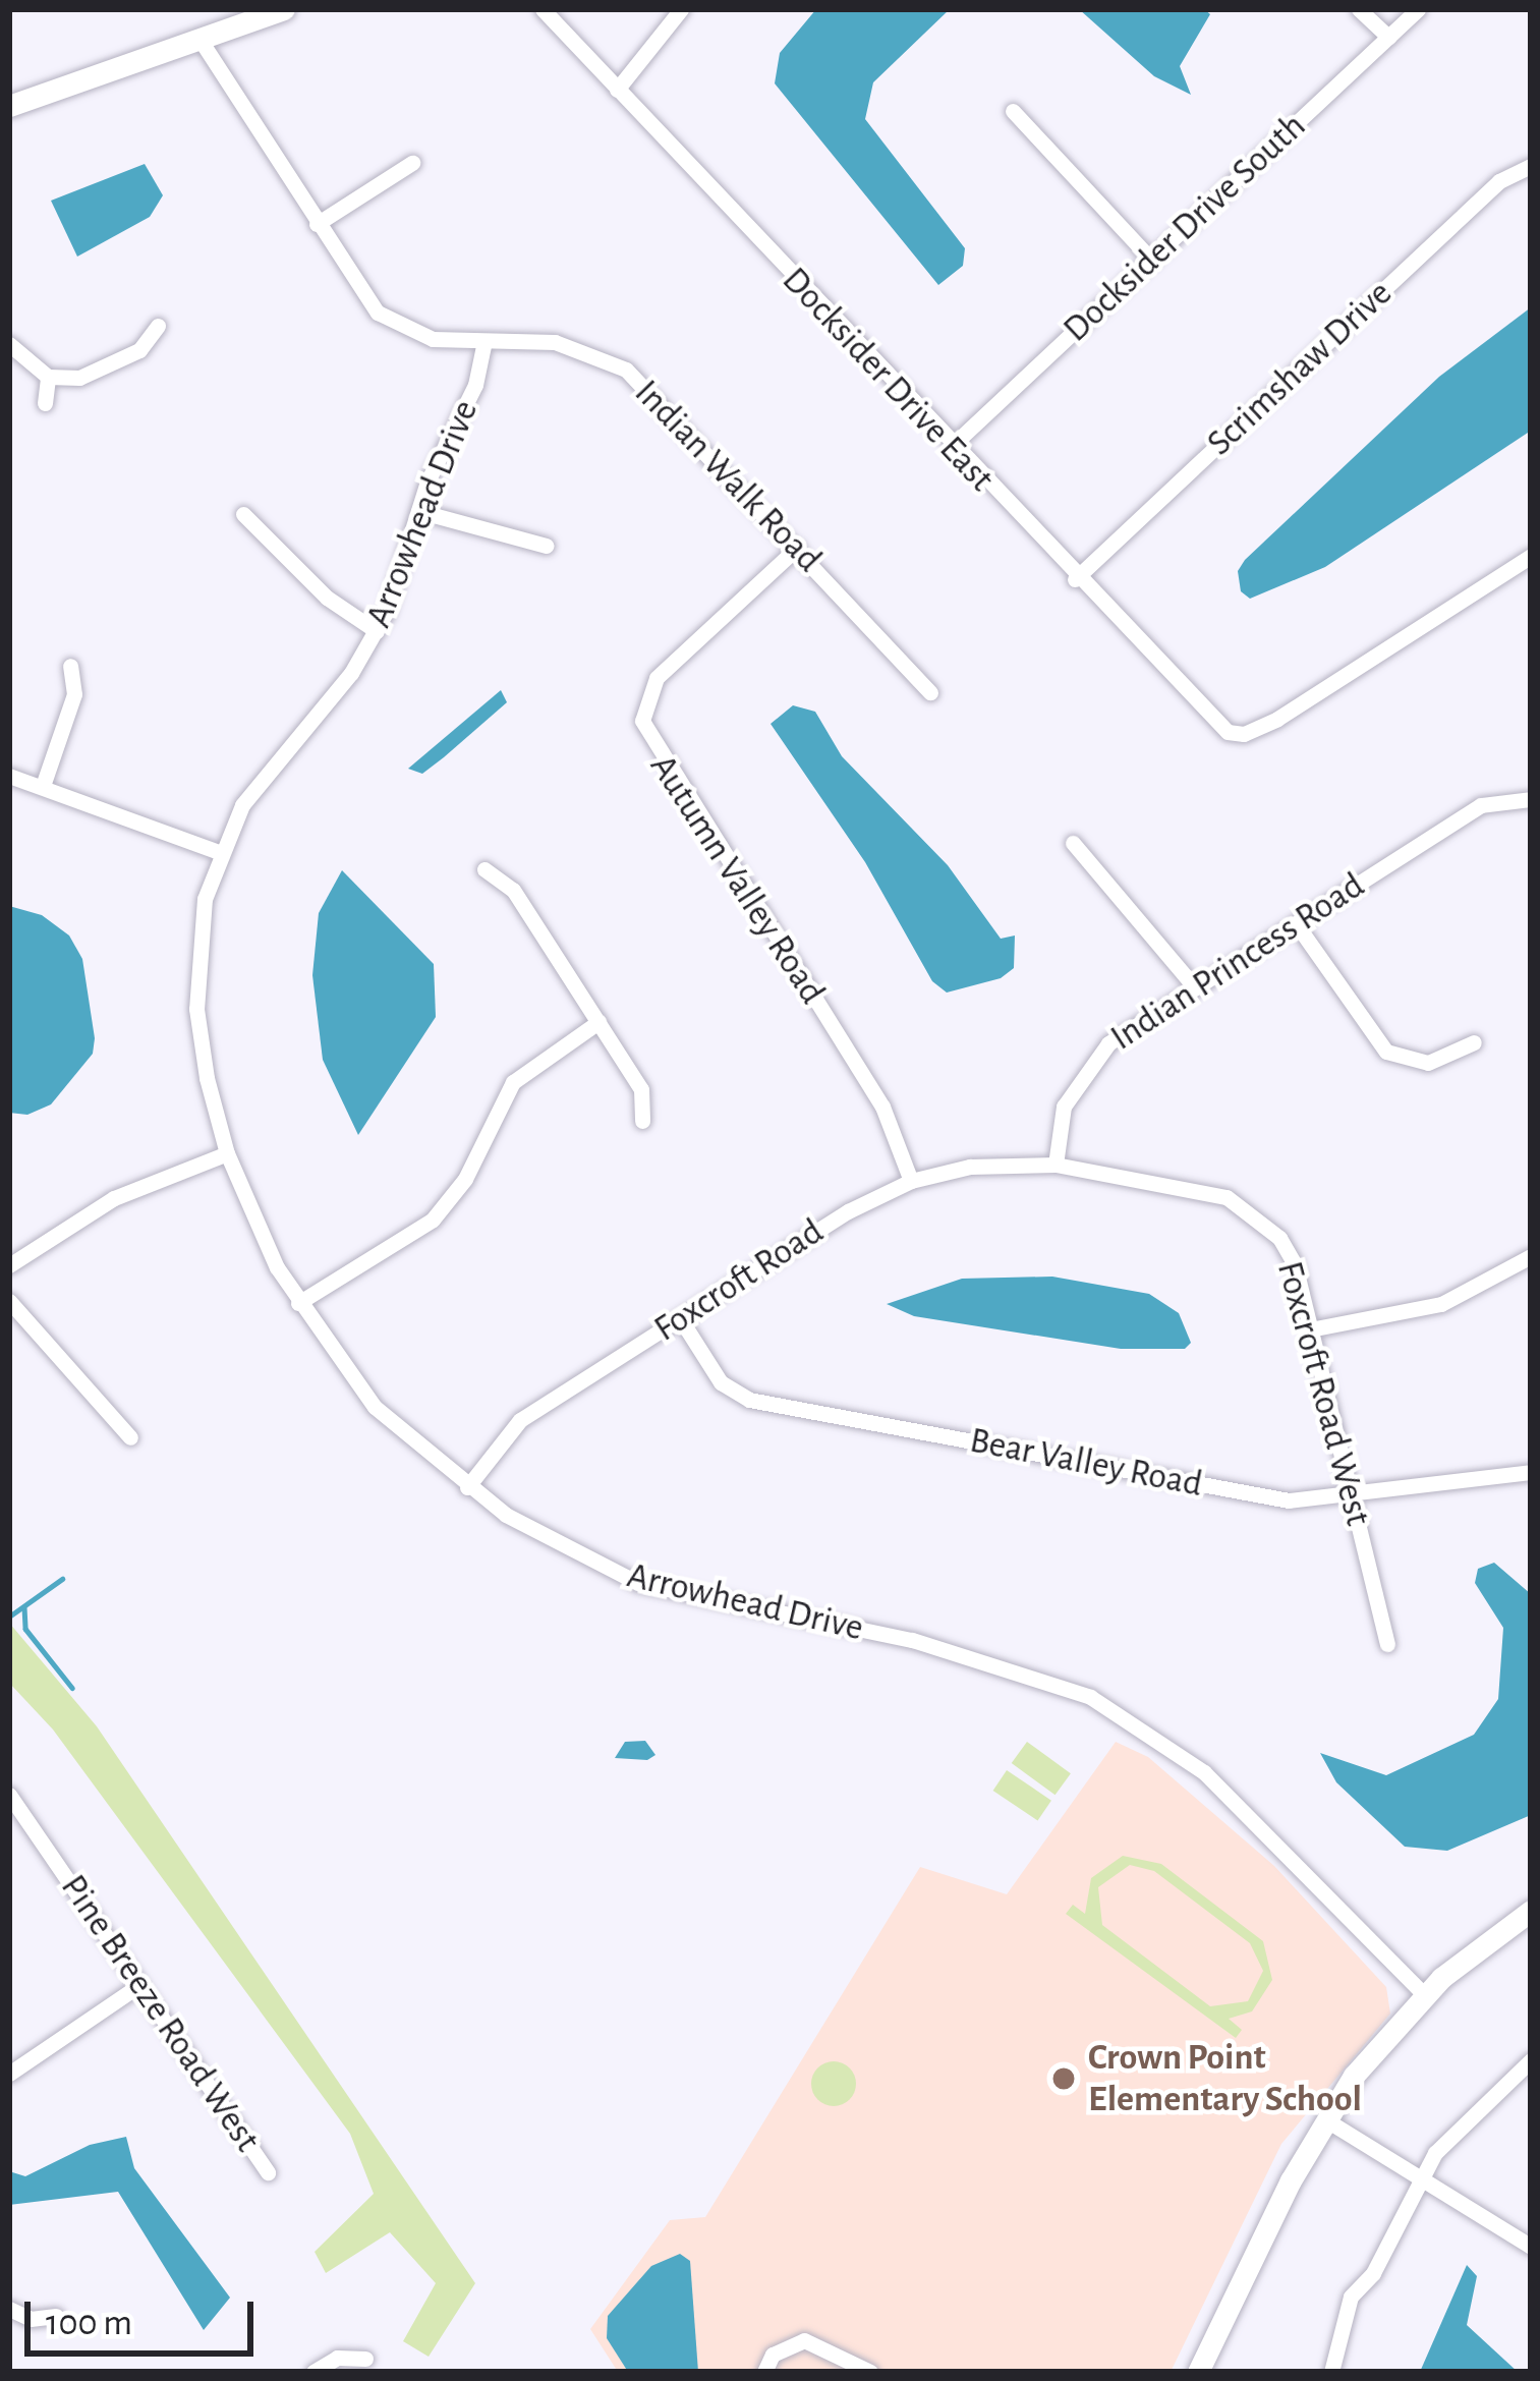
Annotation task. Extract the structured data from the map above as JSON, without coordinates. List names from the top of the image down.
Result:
{
  "streets": {
    "street": [
      "Docksider Drive South",
      "Scrimshaw Drive",
      "Docksider Drive East",
      "Indian Walk Road",
      "Arrowhead Drive",
      "Autumn Valley Road",
      "Indian Princess Road",
      "Foxcroft Road",
      "Foxcroft Road West",
      "Bear Valley Road",
      "Pine Breeze Road West"
    ]
  },
  "crossings": [
    ["Docksider Drive South", "Docksider Drive East"],
    ["Scrimshaw Drive", "Docksider Drive East"],
    ["Indian Walk Road", "Arrowhead Drive"],
    ["Indian Walk Road", "Autumn Valley Road"],
    ["Arrowhead Drive", "Foxcroft Road"],
    ["Autumn Valley Road", "Foxcroft Road"],
    ["Indian Princess Road", "Foxcroft Road"],
    ["Indian Princess Road", "Foxcroft Road West"],
    ["Foxcroft Road", "Foxcroft Road West"],
    ["Foxcroft Road", "Bear Valley Road"],
    ["Foxcroft Road West", "Bear Valley Road"]
  ],
  "places": ["Crown Point Elementary School"],
  "scale_bar": "100 m"
}
